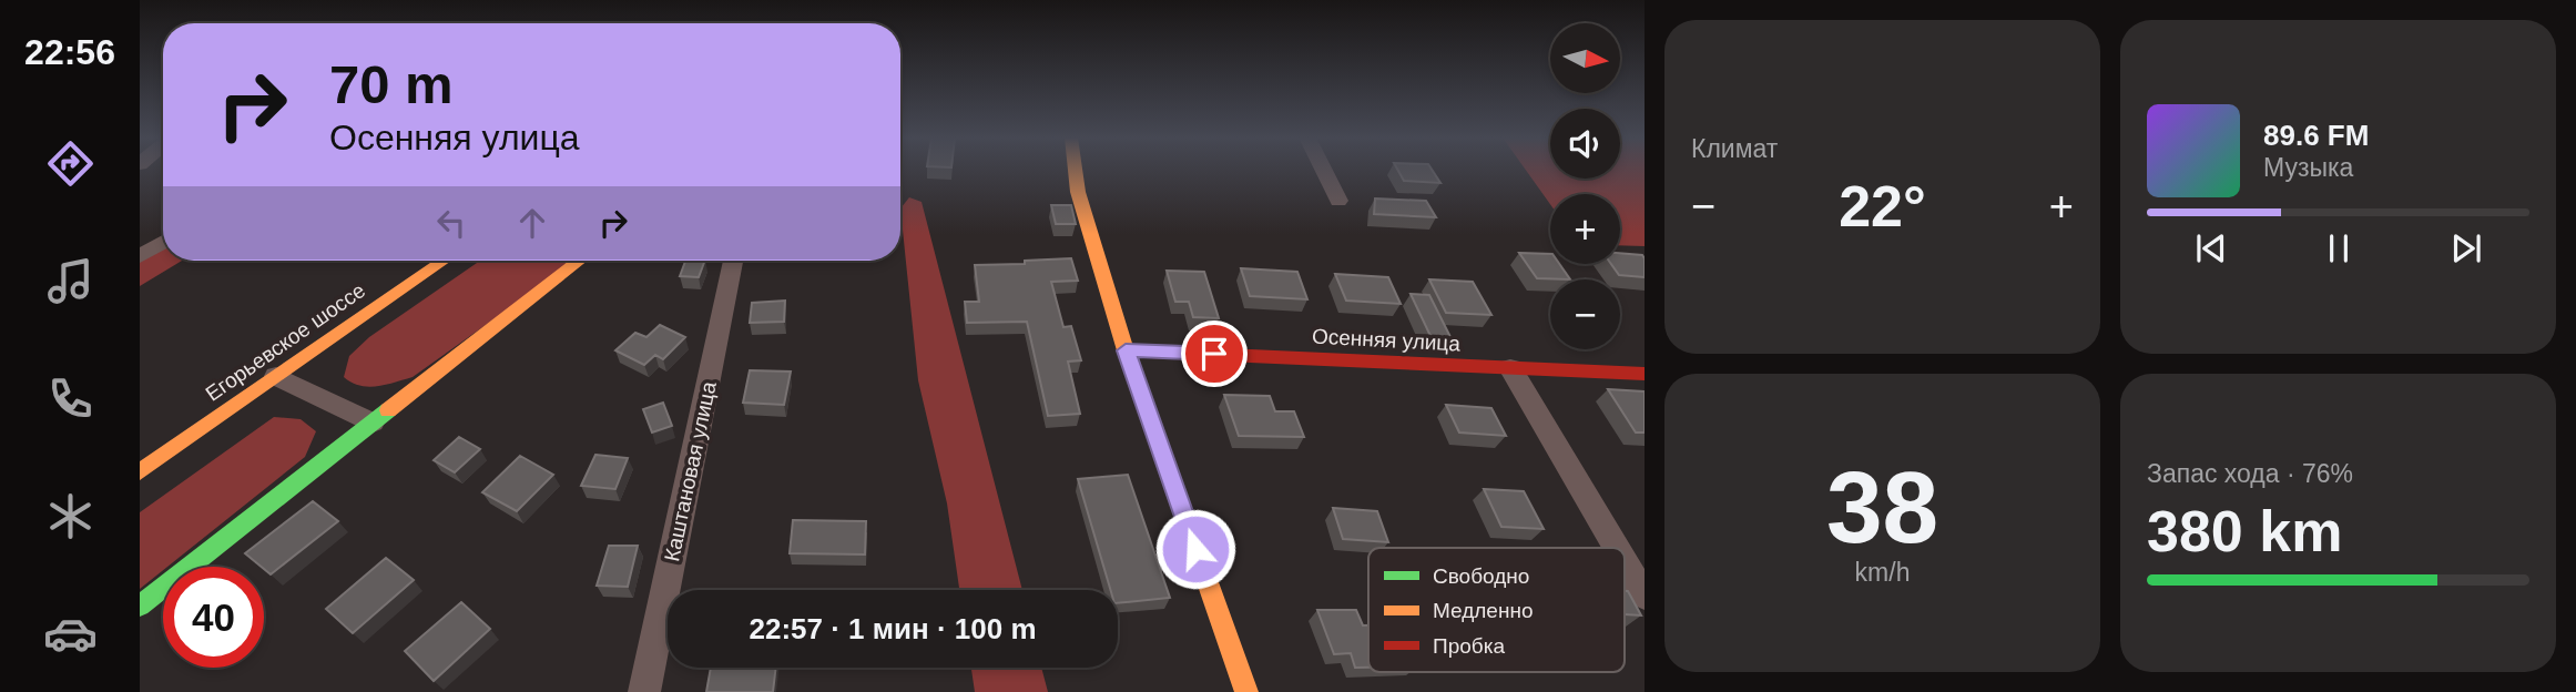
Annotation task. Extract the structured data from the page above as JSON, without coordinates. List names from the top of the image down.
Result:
{
  "streets": {
    "street": ["Осенняя улица", "Егорьевское шоссе", "Каштановая улица"]
  },
  "legend": ["Свободно", "Медленно", "Пробка"],
  "north": "right",
  "page": {
    "tabs": "22:56",
    "tile": [
      "Климат",
      ["38", "km/h"],
      ["Запас хода · 76%", "380 km"]
    ],
    "map_buttons": ["+", "−"],
    "turn": ["70 m", "Осенняя улица"],
    "song": ["89.6 FM", "Музыка"],
    "heat": ["−", "22°", "+"],
    "limit": "40",
    "trip": "22:57 · 1 мин · 100 m"
  }
}
